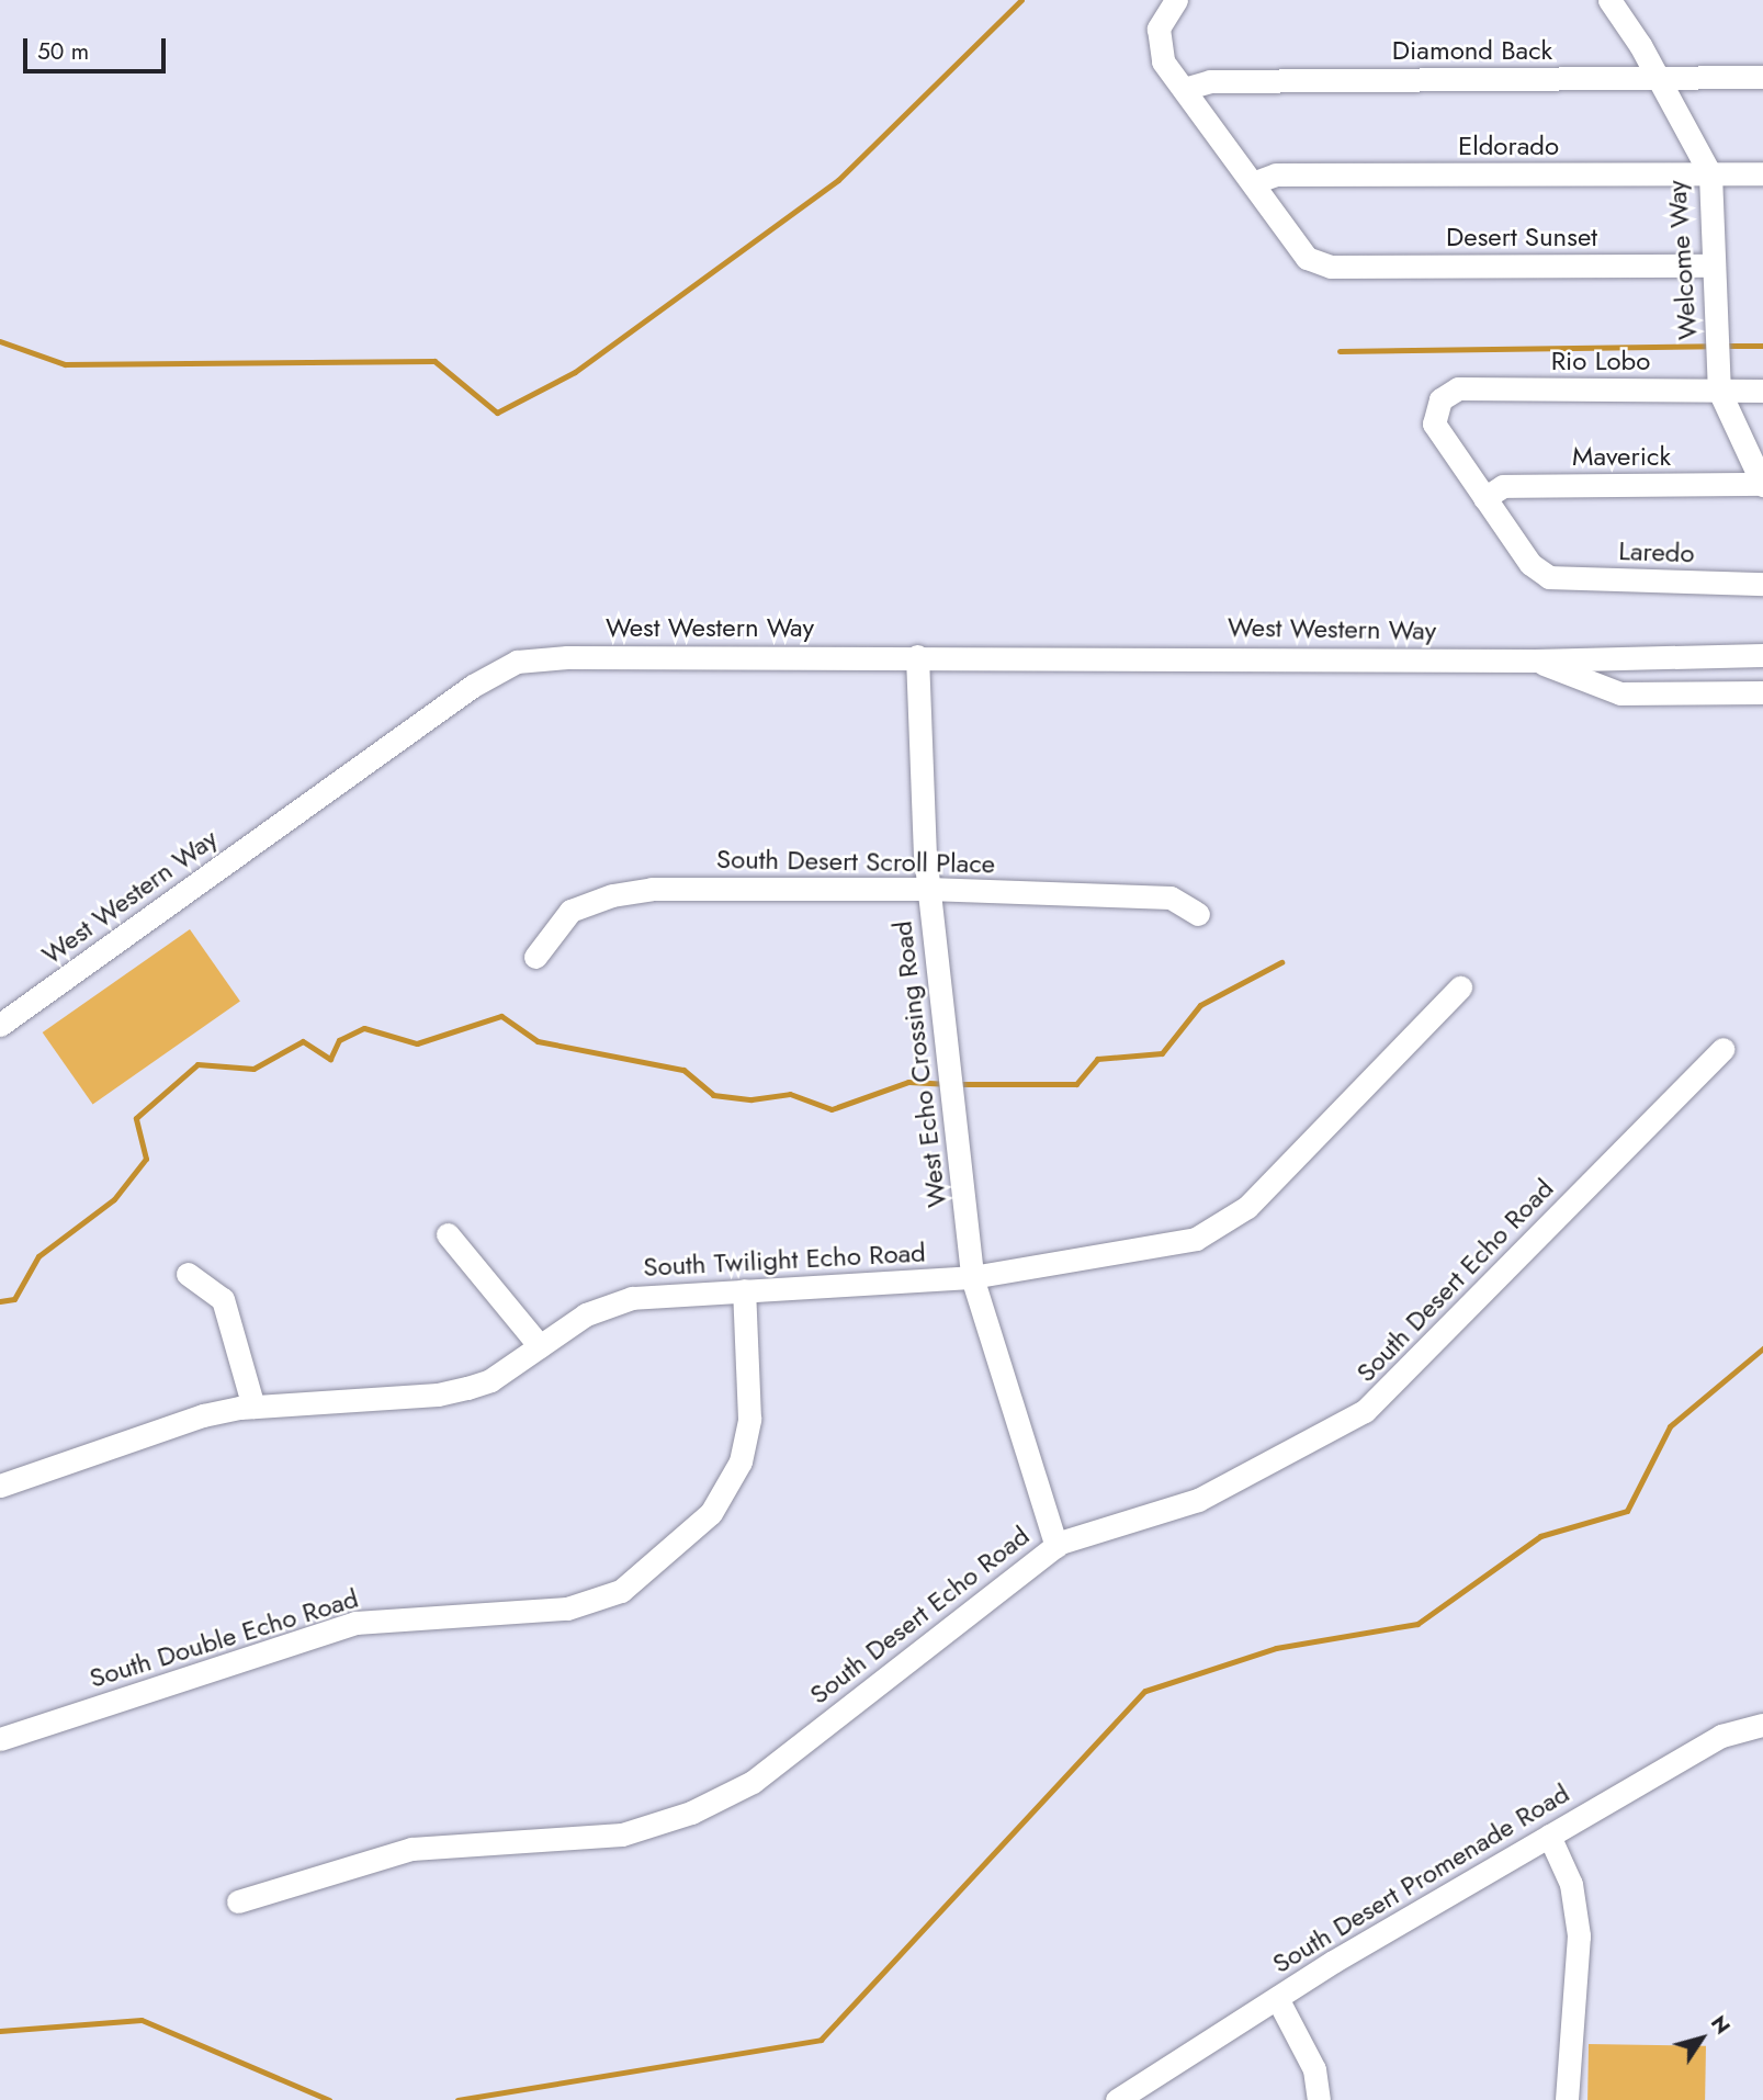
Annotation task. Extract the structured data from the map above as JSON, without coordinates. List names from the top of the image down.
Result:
{
  "streets": {
    "street": [
      "Diamond Back",
      "Eldorado",
      "Desert Sunset",
      "Welcome Way",
      "Rio Lobo",
      "Maverick",
      "Laredo",
      "West Western Way",
      "South Desert Scroll Place",
      "West Echo Crossing Road",
      "South Twilight Echo Road",
      "South Desert Echo Road",
      "South Double Echo Road",
      "South Desert Promenade Road"
    ]
  },
  "crossings": [
    ["Diamond Back", "Welcome Way"],
    ["Eldorado", "Desert Sunset"],
    ["Eldorado", "Welcome Way"],
    ["Desert Sunset", "Welcome Way"],
    ["Welcome Way", "Rio Lobo"],
    ["Welcome Way", "Maverick"],
    ["Rio Lobo", "Maverick"],
    ["Rio Lobo", "Laredo"],
    ["Maverick", "Laredo"],
    ["West Western Way", "West Echo Crossing Road"],
    ["South Desert Scroll Place", "West Echo Crossing Road"],
    ["West Echo Crossing Road", "South Twilight Echo Road"],
    ["West Echo Crossing Road", "South Desert Echo Road"],
    ["South Twilight Echo Road", "South Double Echo Road"]
  ],
  "scale_bar": "50 m",
  "north": "top right"
}
